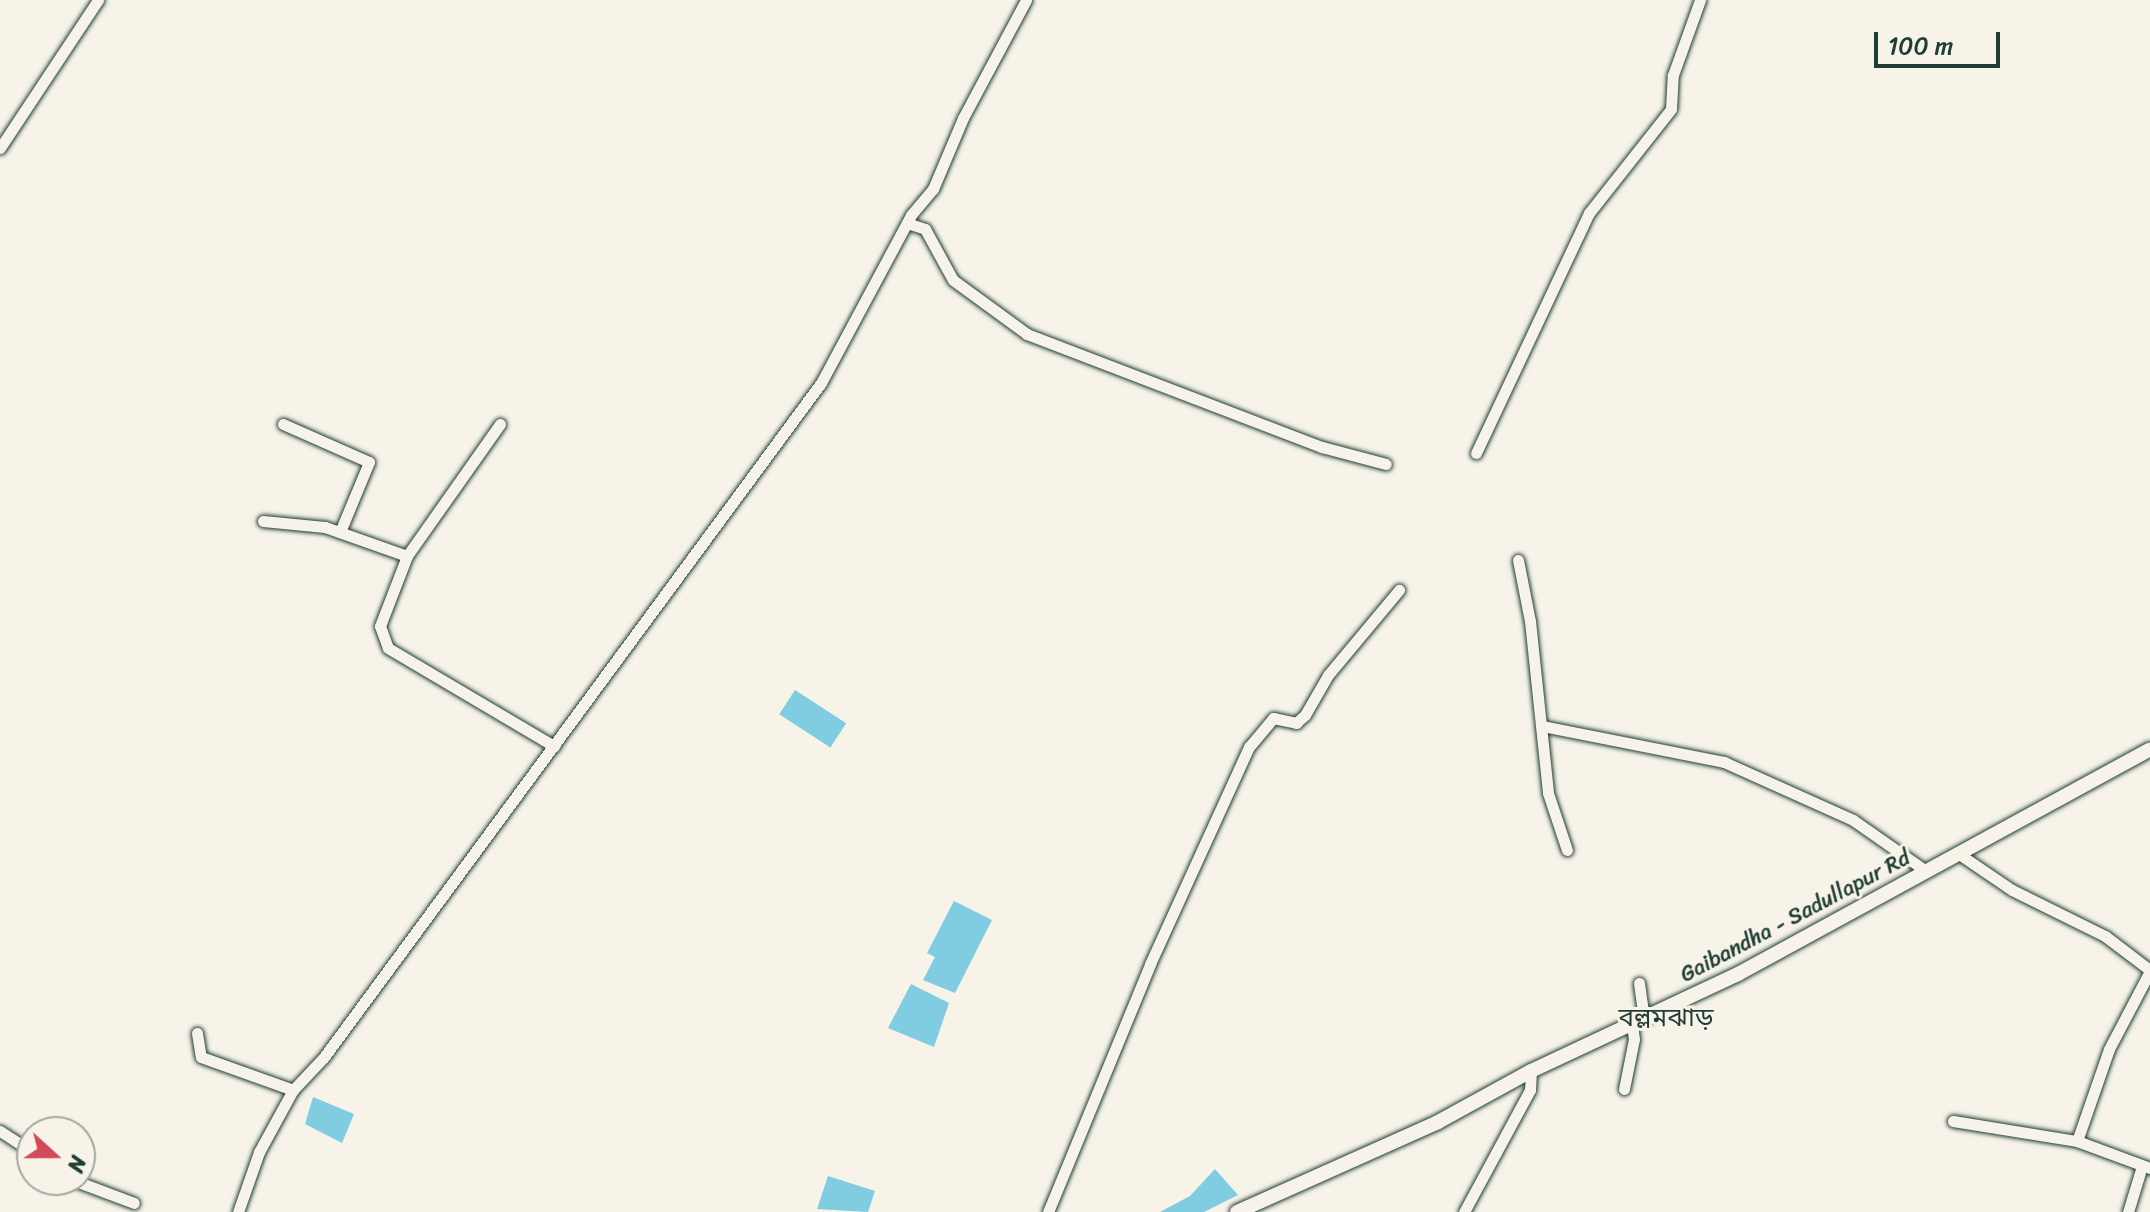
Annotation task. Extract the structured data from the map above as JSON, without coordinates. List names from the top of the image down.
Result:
{
  "streets": {
    "main road": ["Gaibandha - Sadullapur Rd"]
  },
  "districts": ["বল্লমঝাড়"],
  "scale_bar": "100 m",
  "north": "right"
}
